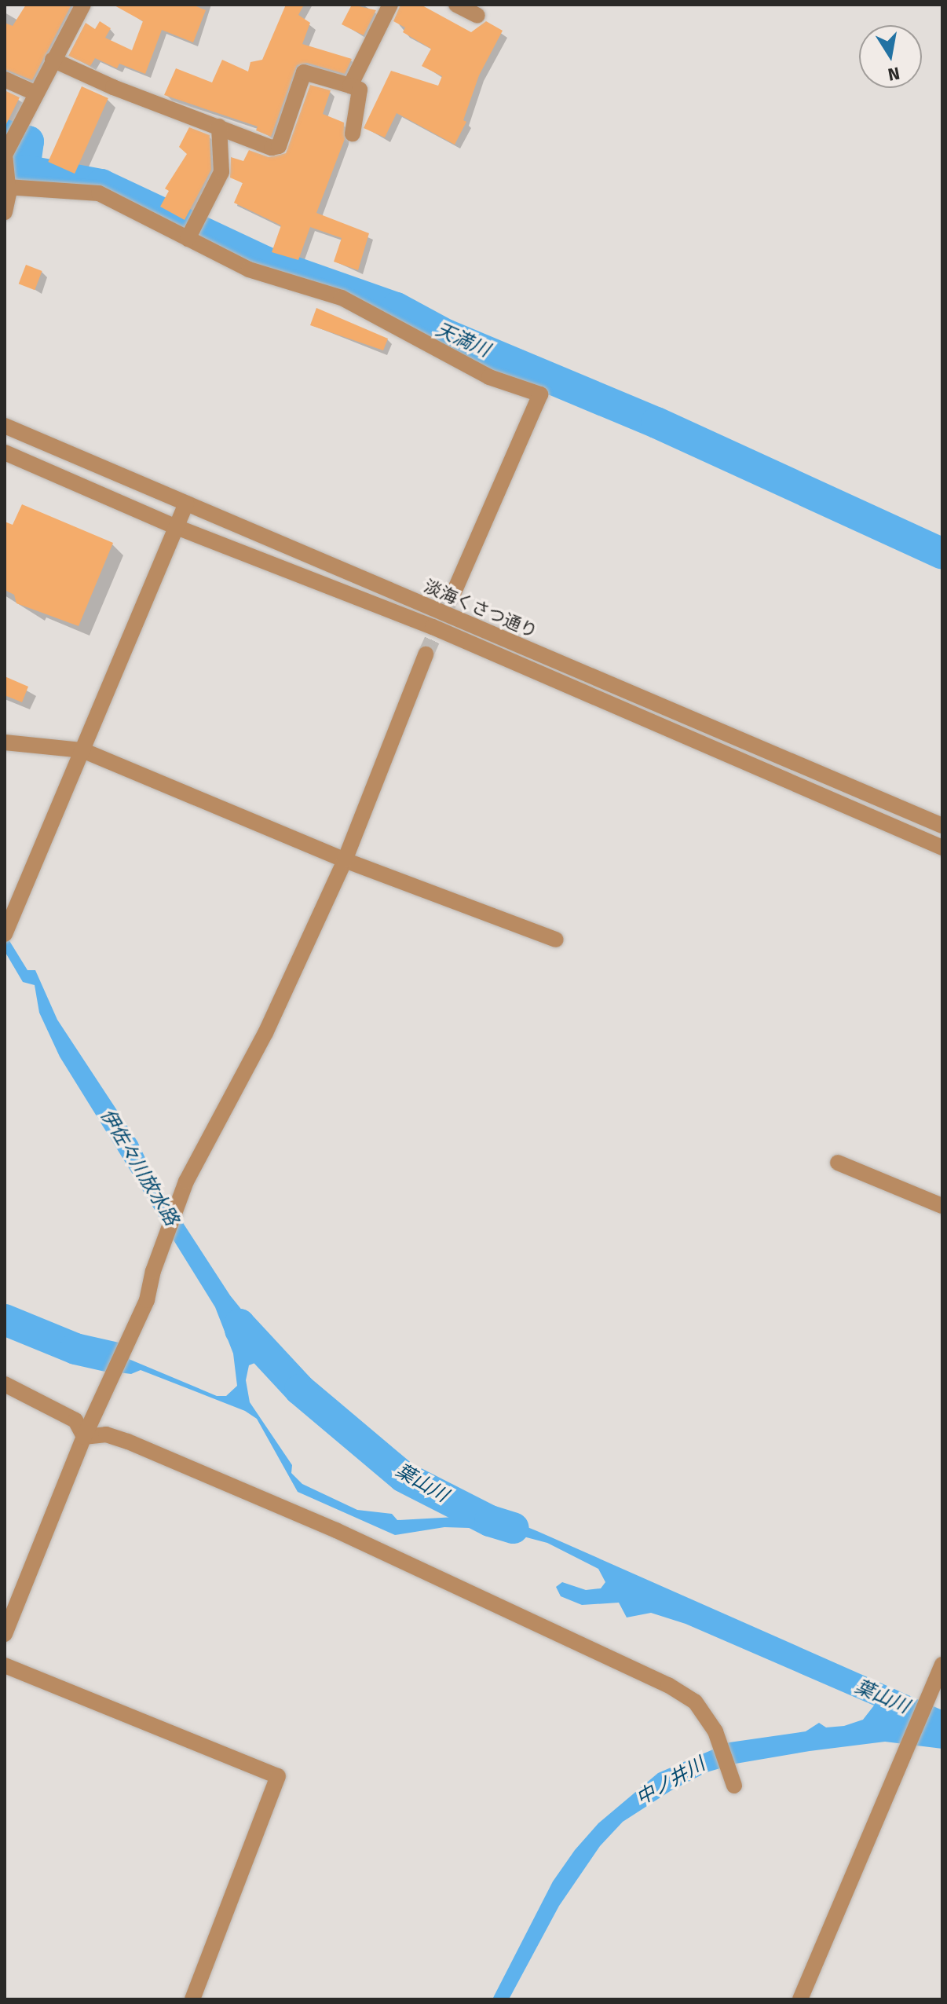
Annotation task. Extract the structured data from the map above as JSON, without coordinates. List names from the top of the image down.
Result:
{
  "streets": {
    "street": ["淡海くさつ通り"]
  },
  "water": [
    "天満川",
    "伊佐々川放水路",
    "葉山川",
    "中ノ井川"
  ],
  "north": "bottom"
}
